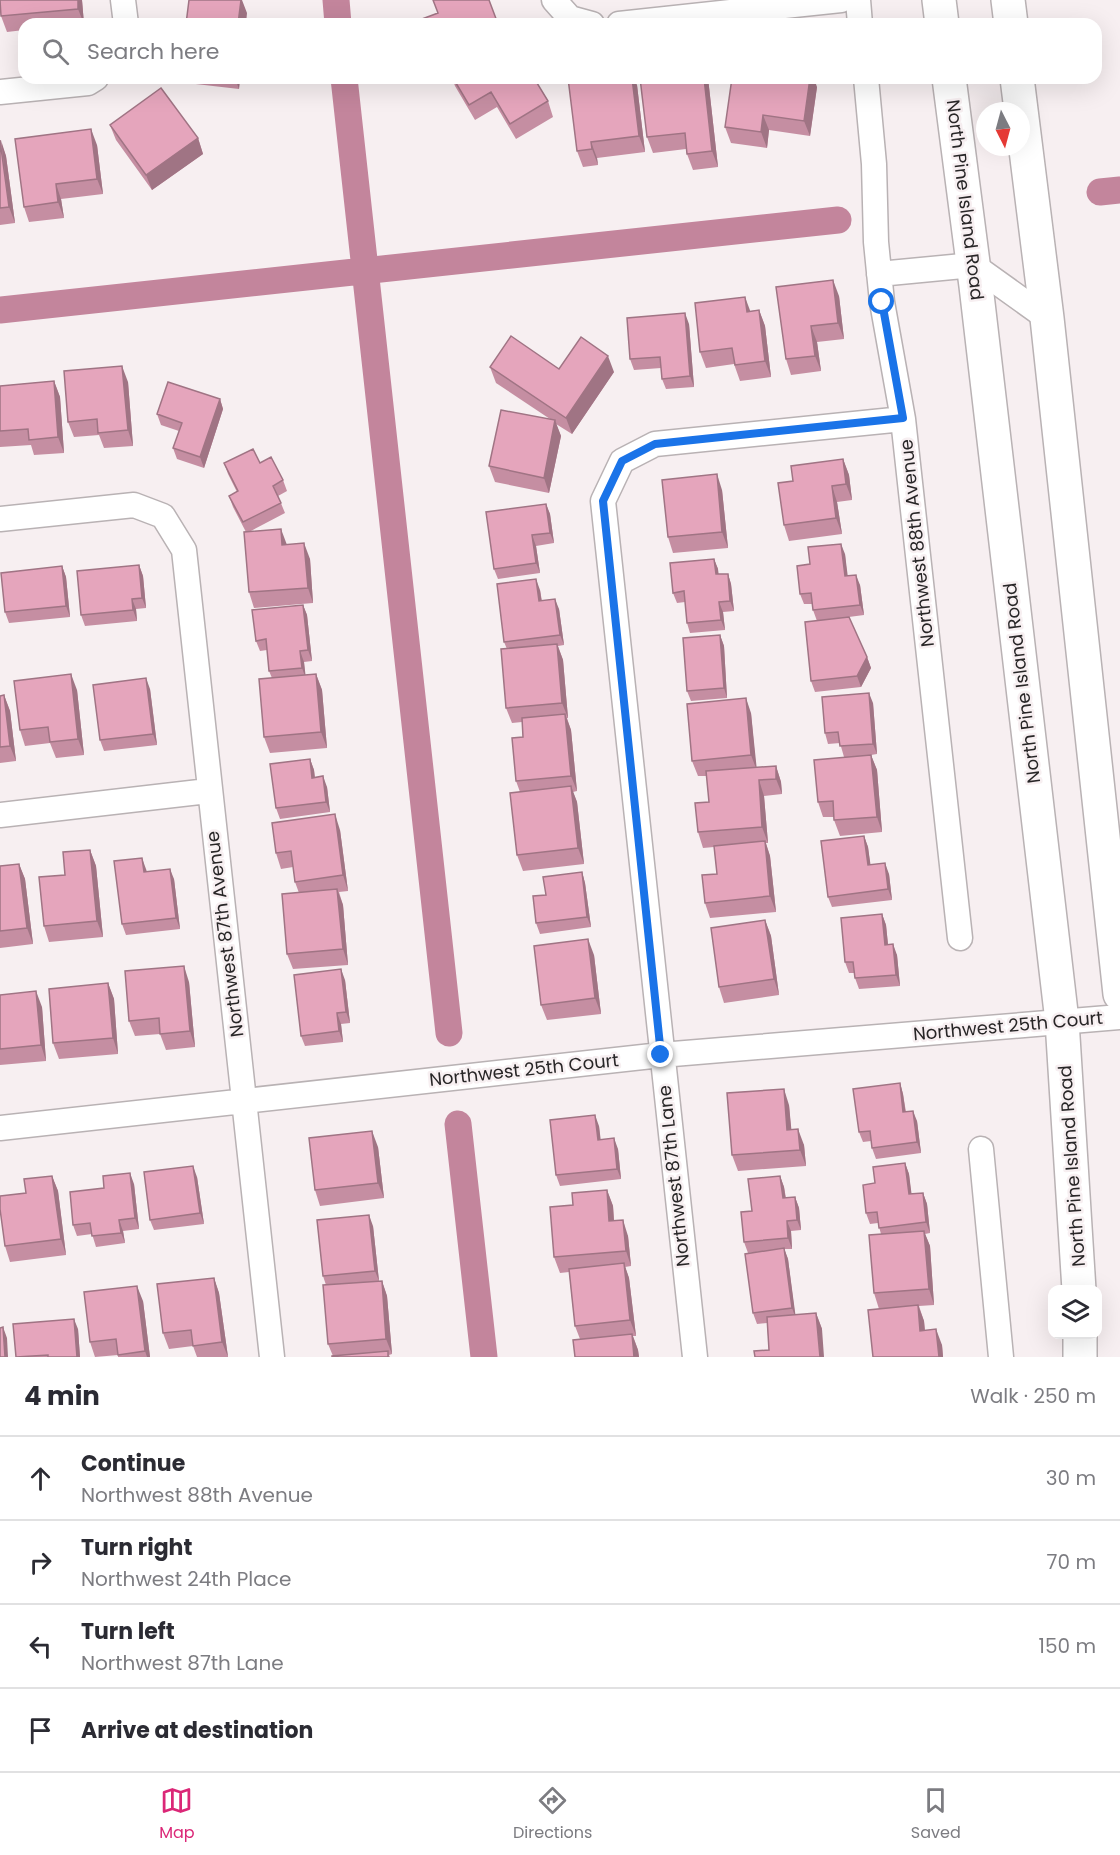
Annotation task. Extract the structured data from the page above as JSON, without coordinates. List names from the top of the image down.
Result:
{
  "streets": {
    "main road": ["North Pine Island Road"],
    "street": [
      "Northwest 88th Avenue",
      "Northwest 87th Avenue",
      "Northwest 25th Court",
      "Northwest 87th Lane"
    ]
  },
  "crossings": [
    ["North Pine Island Road", "Northwest 25th Court"],
    ["Northwest 88th Avenue", "Northwest 87th Lane"],
    ["Northwest 87th Avenue", "Northwest 25th Court"],
    ["Northwest 25th Court", "Northwest 87th Lane"]
  ],
  "north": "bottom",
  "page": {
    "search": "Search here",
    "heading": ["4 min", "Walk · 250 m"],
    "list": [
      ["Continue", "Northwest 88th Avenue", "30 m"],
      ["Turn right", "Northwest 24th Place", "70 m"],
      ["Turn left", "Northwest 87th Lane", "150 m"],
      "Arrive at destination"
    ],
    "nav": ["Map", "Directions", "Saved"]
  }
}
